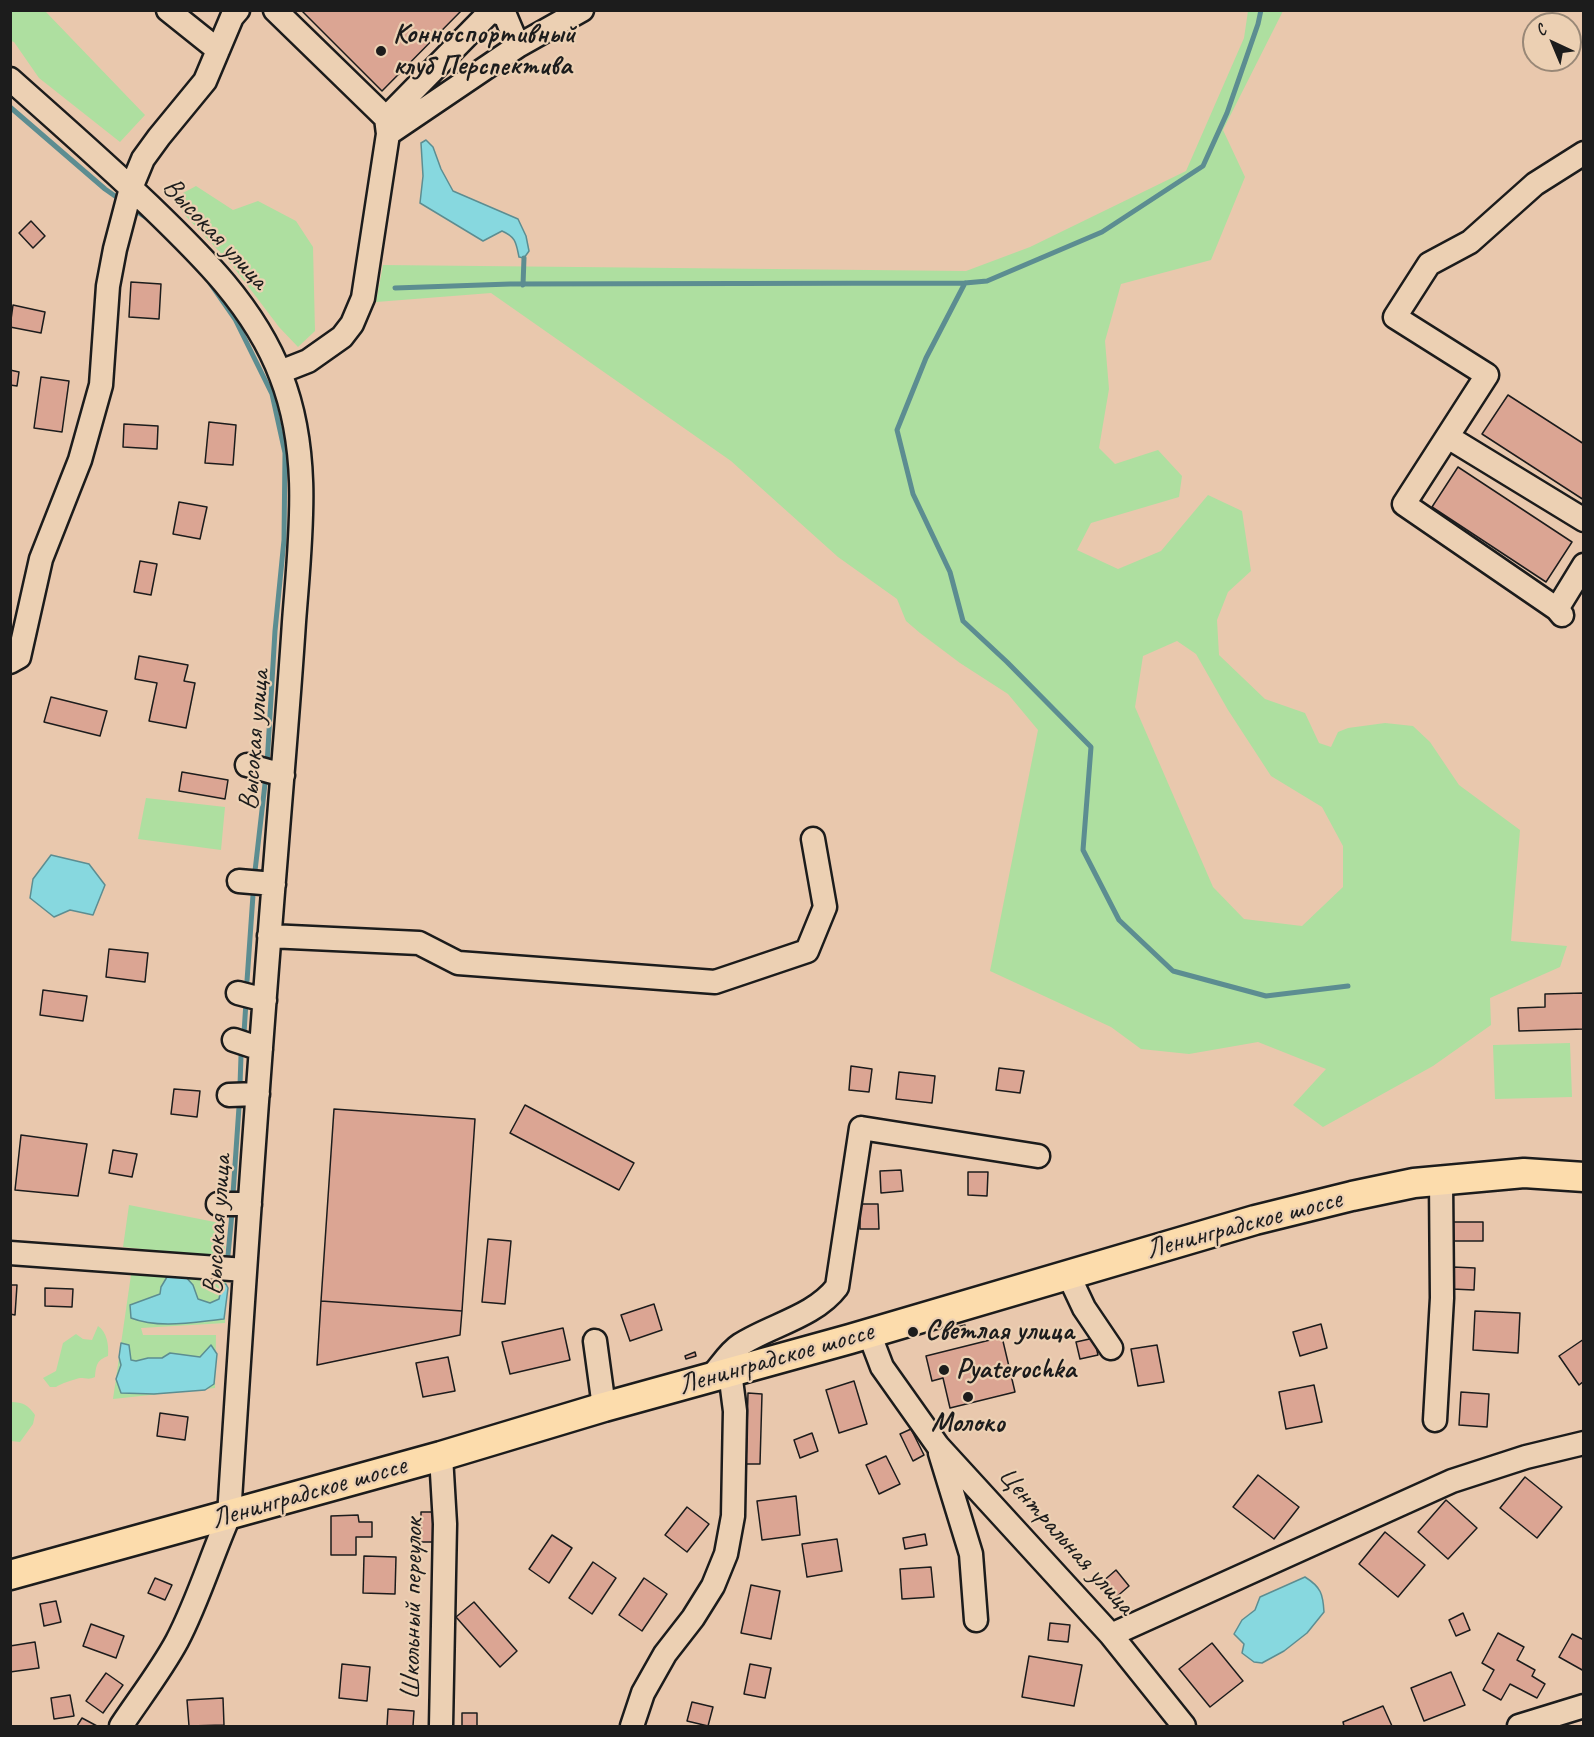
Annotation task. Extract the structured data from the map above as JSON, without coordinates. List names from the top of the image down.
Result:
{
  "streets": {
    "main road": ["Ленинградское шоссе"],
    "street": ["Высокая улица", "Центральная улица", "Школьный переулок"]
  },
  "crossings": [
    ["Высокая улица", "Ленинградское шоссе"],
    ["Ленинградское шоссе", "Центральная улица"],
    ["Ленинградское шоссе", "Школьный переулок"]
  ],
  "places": [
    "Конноспортивный клуб Перспектива",
    "Светлая улица",
    "Pyaterochka",
    "Молоко"
  ],
  "north": "top left"
}
